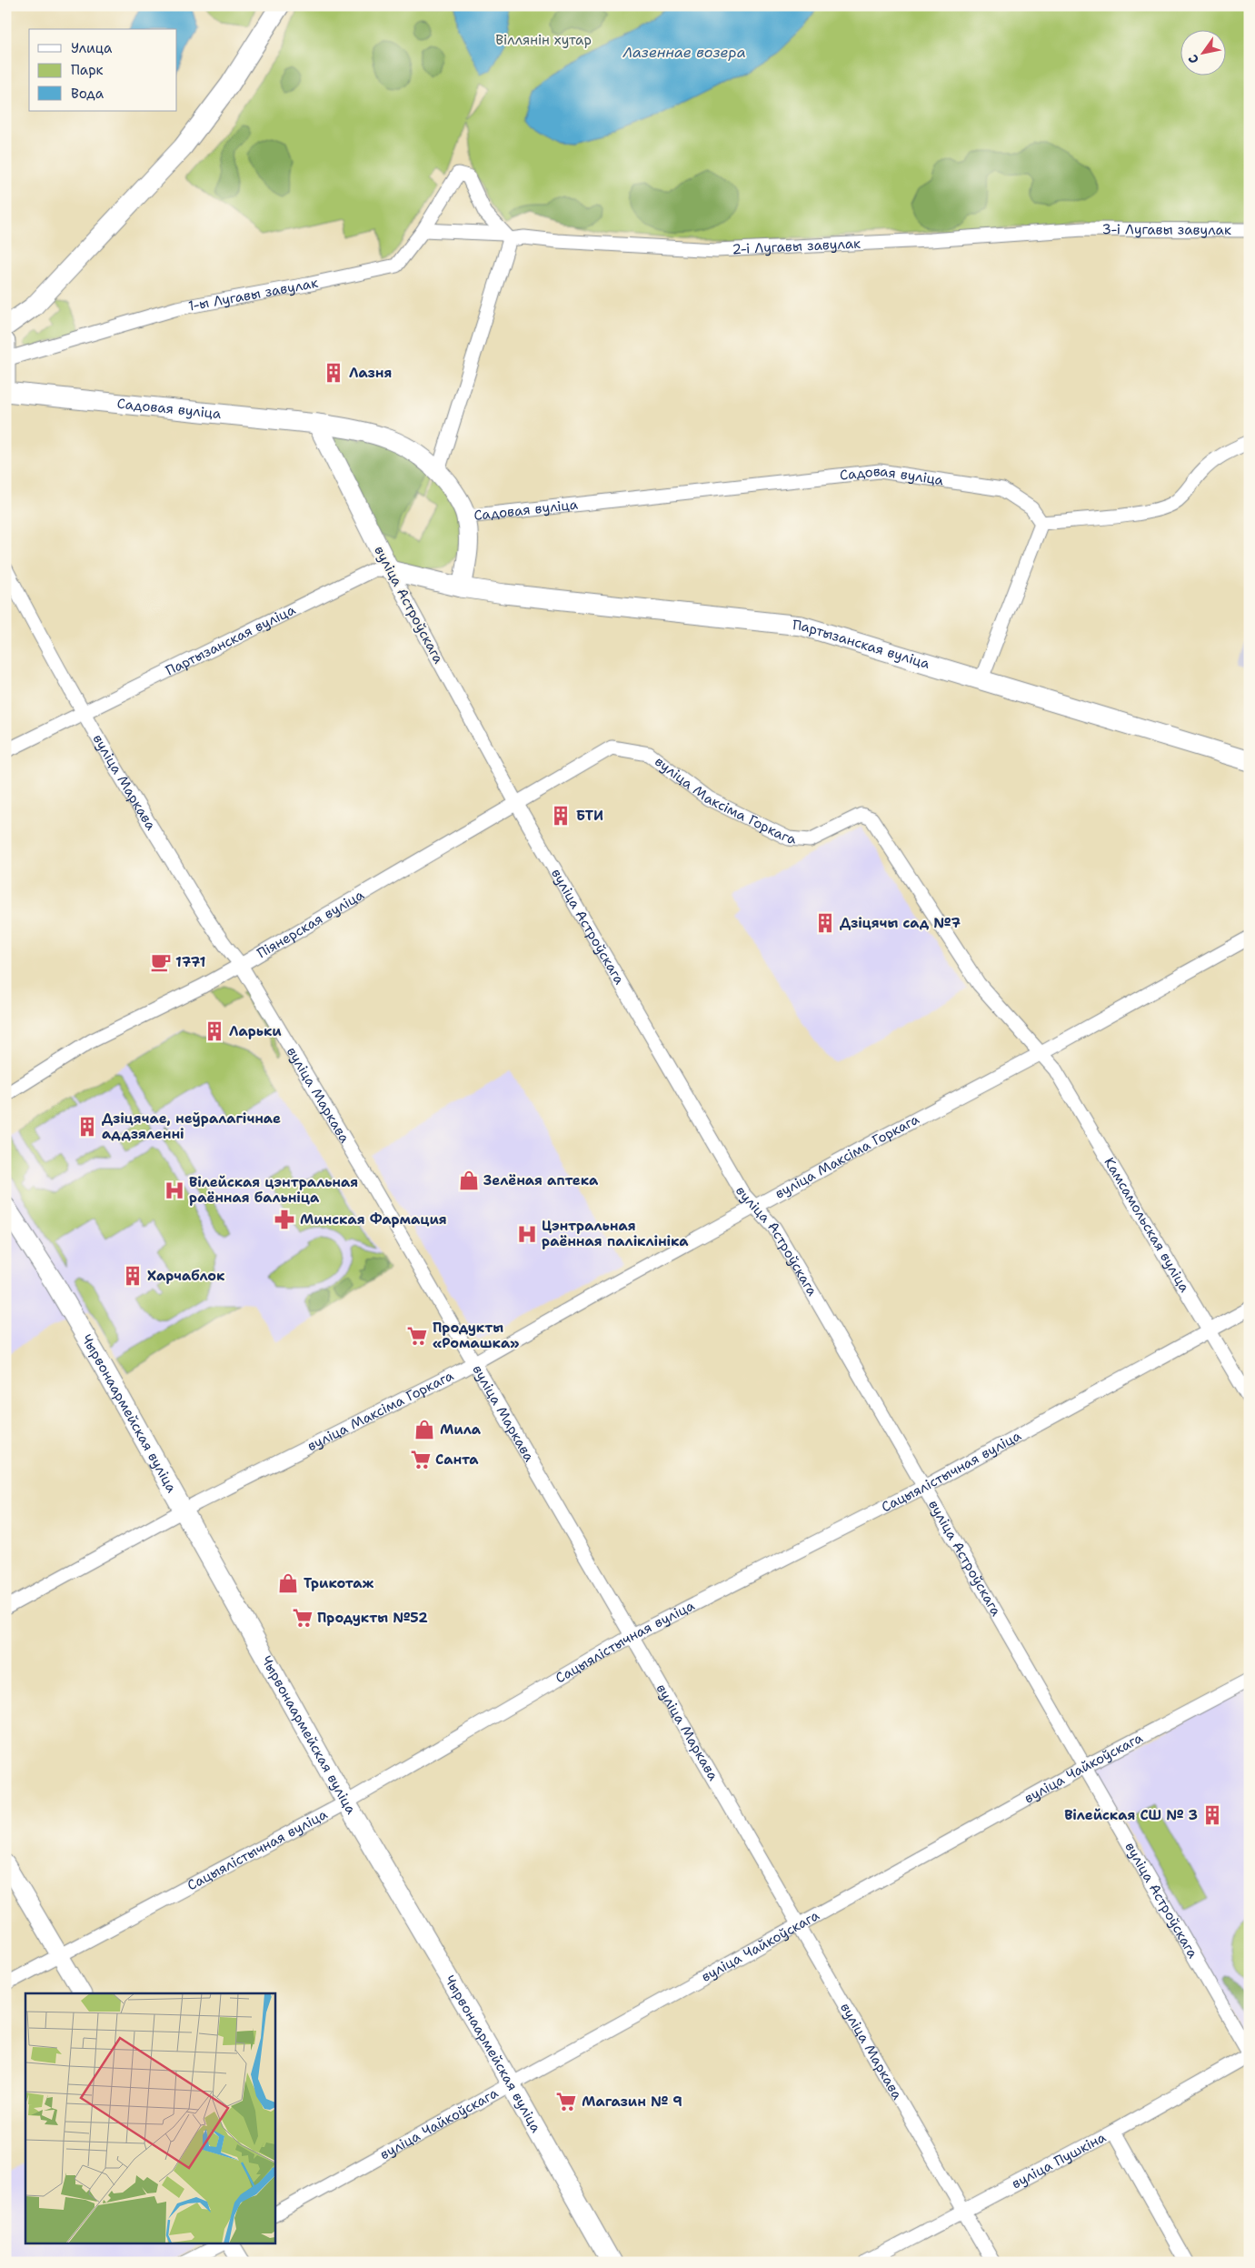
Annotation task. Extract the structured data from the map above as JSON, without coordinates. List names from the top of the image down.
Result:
{
  "streets": {
    "main road": [
      "Садовая вуліца",
      "вуліца Астроўскага",
      "Партызанская вуліца",
      "Чырвонаармейская вуліца"
    ],
    "street": [
      "3-і Лугавы завулак",
      "2-і Лугавы завулак",
      "1-ы Лугавы завулак",
      "вуліца Маркава",
      "вуліца Максіма Горкага",
      "Піянерская вуліца",
      "Камсамольская вуліца",
      "Сацыялістычная вуліца",
      "вуліца Чайкоўскага",
      "вуліца Пушкіна"
    ]
  },
  "crossings": [
    ["3-і Лугавы завулак", "2-і Лугавы завулак"],
    ["2-і Лугавы завулак", "1-ы Лугавы завулак"],
    ["Садовая вуліца", "вуліца Астроўскага"],
    ["вуліца Астроўскага", "Партызанская вуліца"],
    ["вуліца Астроўскага", "вуліца Максіма Горкага"],
    ["вуліца Астроўскага", "Піянерская вуліца"],
    ["вуліца Астроўскага", "Сацыялістычная вуліца"],
    ["вуліца Астроўскага", "вуліца Чайкоўскага"],
    ["вуліца Астроўскага", "вуліца Пушкіна"],
    ["Партызанская вуліца", "вуліца Маркава"],
    ["вуліца Маркава", "вуліца Максіма Горкага"],
    ["вуліца Маркава", "Піянерская вуліца"],
    ["вуліца Маркава", "Сацыялістычная вуліца"],
    ["вуліца Маркава", "вуліца Чайкоўскага"],
    ["вуліца Маркава", "вуліца Пушкіна"],
    ["вуліца Максіма Горкага", "Піянерская вуліца"],
    ["вуліца Максіма Горкага", "Камсамольская вуліца"],
    ["вуліца Максіма Горкага", "Чырвонаармейская вуліца"],
    ["Камсамольская вуліца", "Сацыялістычная вуліца"],
    ["Чырвонаармейская вуліца", "Сацыялістычная вуліца"],
    ["Чырвонаармейская вуліца", "вуліца Чайкоўскага"]
  ],
  "water": ["Лазеннае возера"],
  "parks": ["Віллянін хутар"],
  "places": {
    "building": [
      "Лазня",
      "БТИ",
      "Дзіцячы сад №7",
      "Ларьки",
      "Дзіцячае, неўралагічнае аддзяленні",
      "Харчаблок",
      "Вілейская СШ № 3"
    ],
    "cafe": ["1771"],
    "shop": ["Зелёная аптека", "Мила", "Трикотаж"],
    "hospital": ["Вілейская цэнтральная раённая бальніца", "Цэнтральная раённая паліклініка"],
    "pharmacy": ["Минская Фармация"],
    "supermarket": [
      "Продукты «Ромашка»",
      "Санта",
      "Продукты №52",
      "Магазин № 9"
    ]
  },
  "legend": ["Улица", "Парк", "Вода"],
  "north": "bottom left"
}
